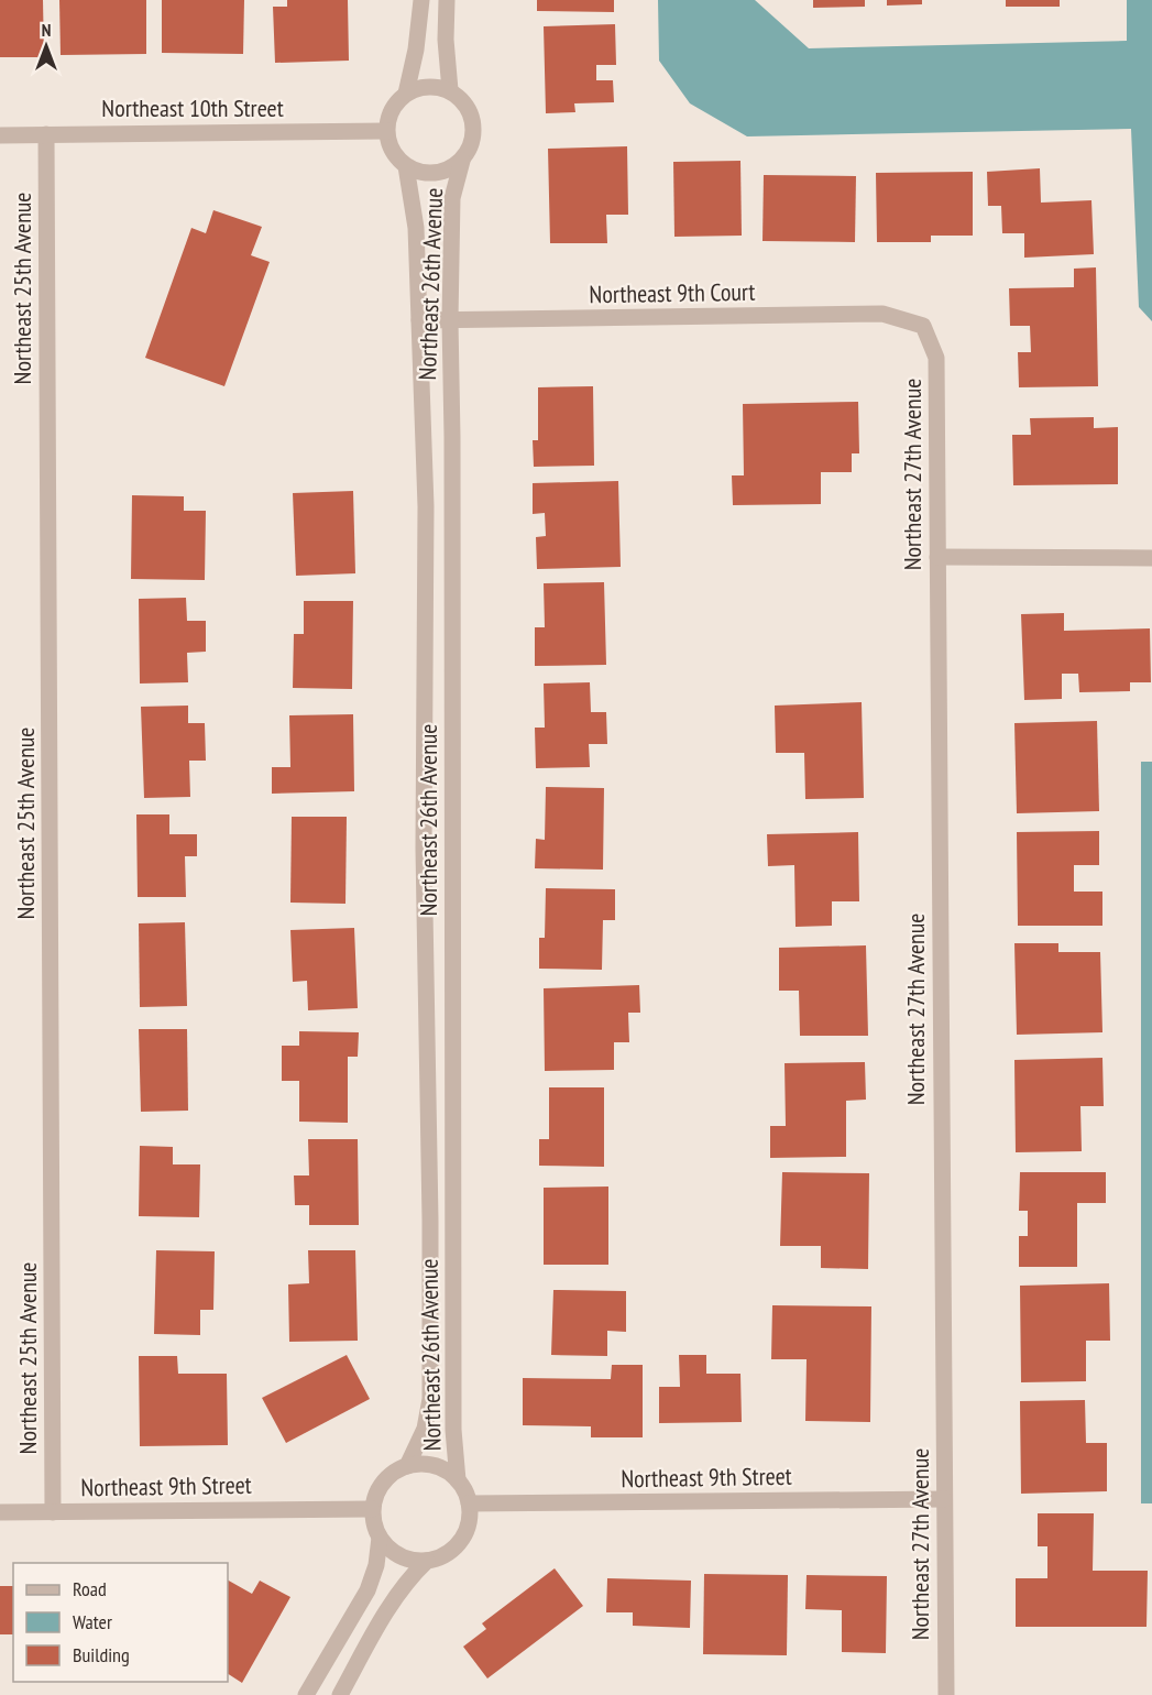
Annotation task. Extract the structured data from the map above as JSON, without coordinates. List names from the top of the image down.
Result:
{
  "streets": {
    "street": [
      "Northeast 10th Street",
      "Northeast 26th Avenue",
      "Northeast 25th Avenue",
      "Northeast 9th Court",
      "Northeast 27th Avenue",
      "Northeast 9th Street"
    ]
  },
  "crossings": [
    ["Northeast 10th Street", "Northeast 26th Avenue"],
    ["Northeast 10th Street", "Northeast 25th Avenue"],
    ["Northeast 26th Avenue", "Northeast 9th Court"],
    ["Northeast 26th Avenue", "Northeast 9th Street"],
    ["Northeast 25th Avenue", "Northeast 9th Street"],
    ["Northeast 9th Court", "Northeast 27th Avenue"],
    ["Northeast 27th Avenue", "Northeast 9th Street"]
  ],
  "legend": ["Road", "Water", "Building"],
  "north": "top"
}
